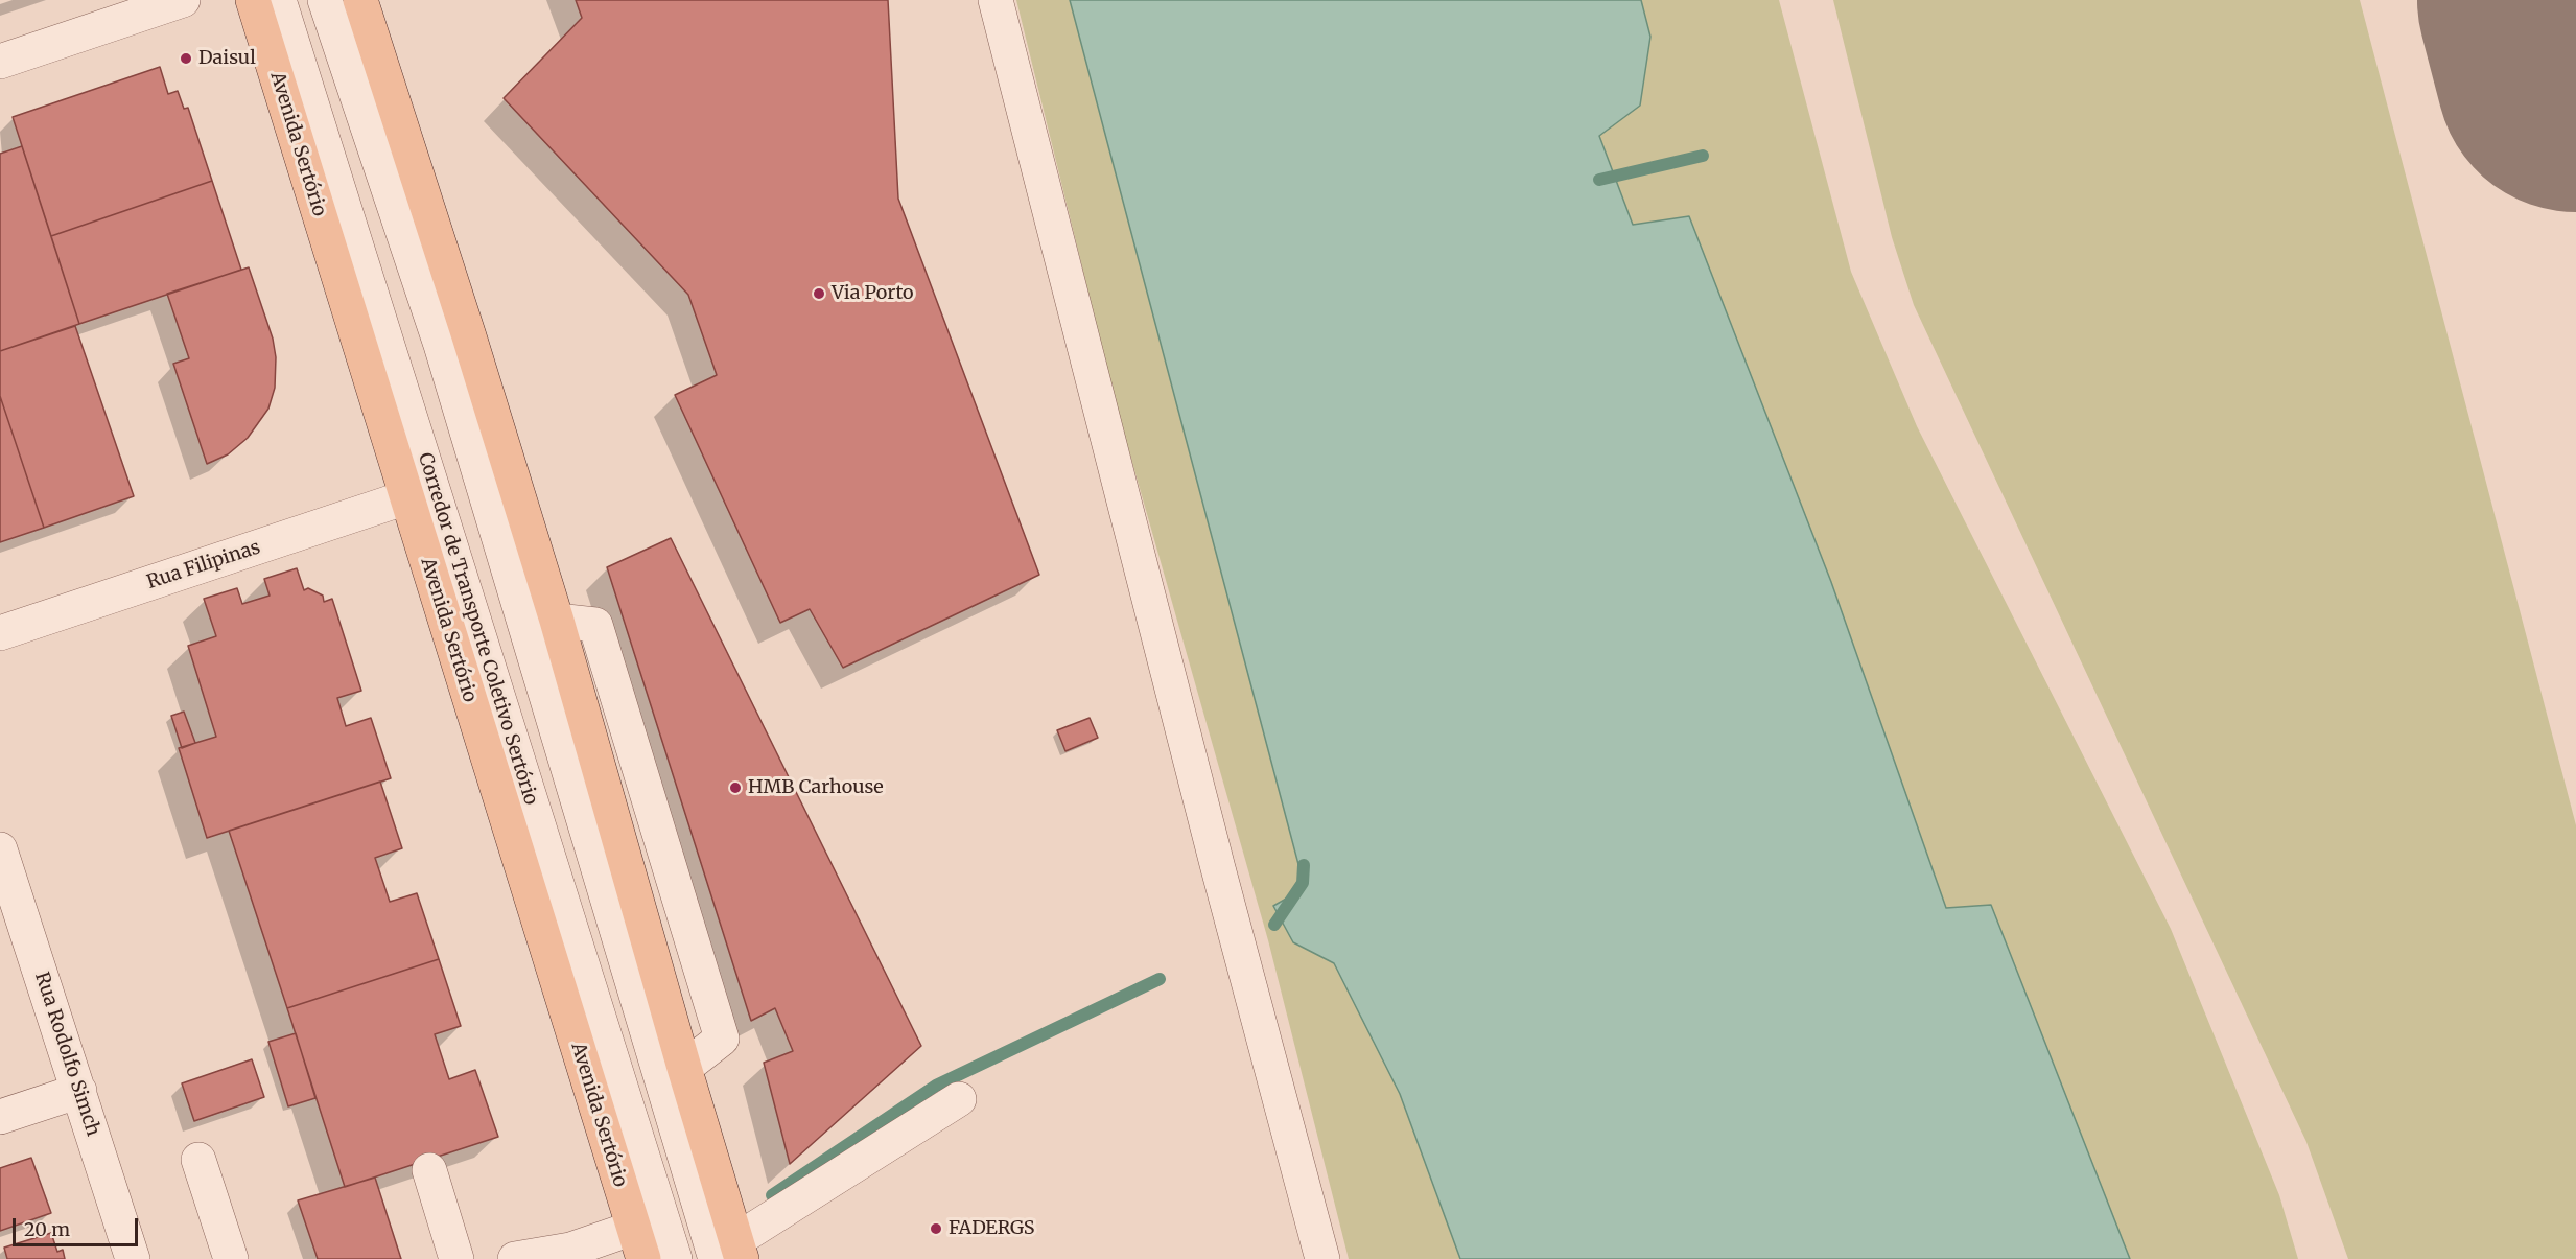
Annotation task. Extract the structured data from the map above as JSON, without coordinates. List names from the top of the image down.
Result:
{
  "streets": {
    "main road": ["Avenida Sertório"],
    "street": ["Rua Filipinas", "Corredor de Transporte Coletivo Sertório", "Rua Rodolfo Simch"]
  },
  "crossings": [
    ["Avenida Sertório", "Rua Filipinas"]
  ],
  "places": [
    "Daisul",
    "Via Porto",
    "HMB Carhouse",
    "FADERGS"
  ],
  "scale_bar": "20 m"
}
